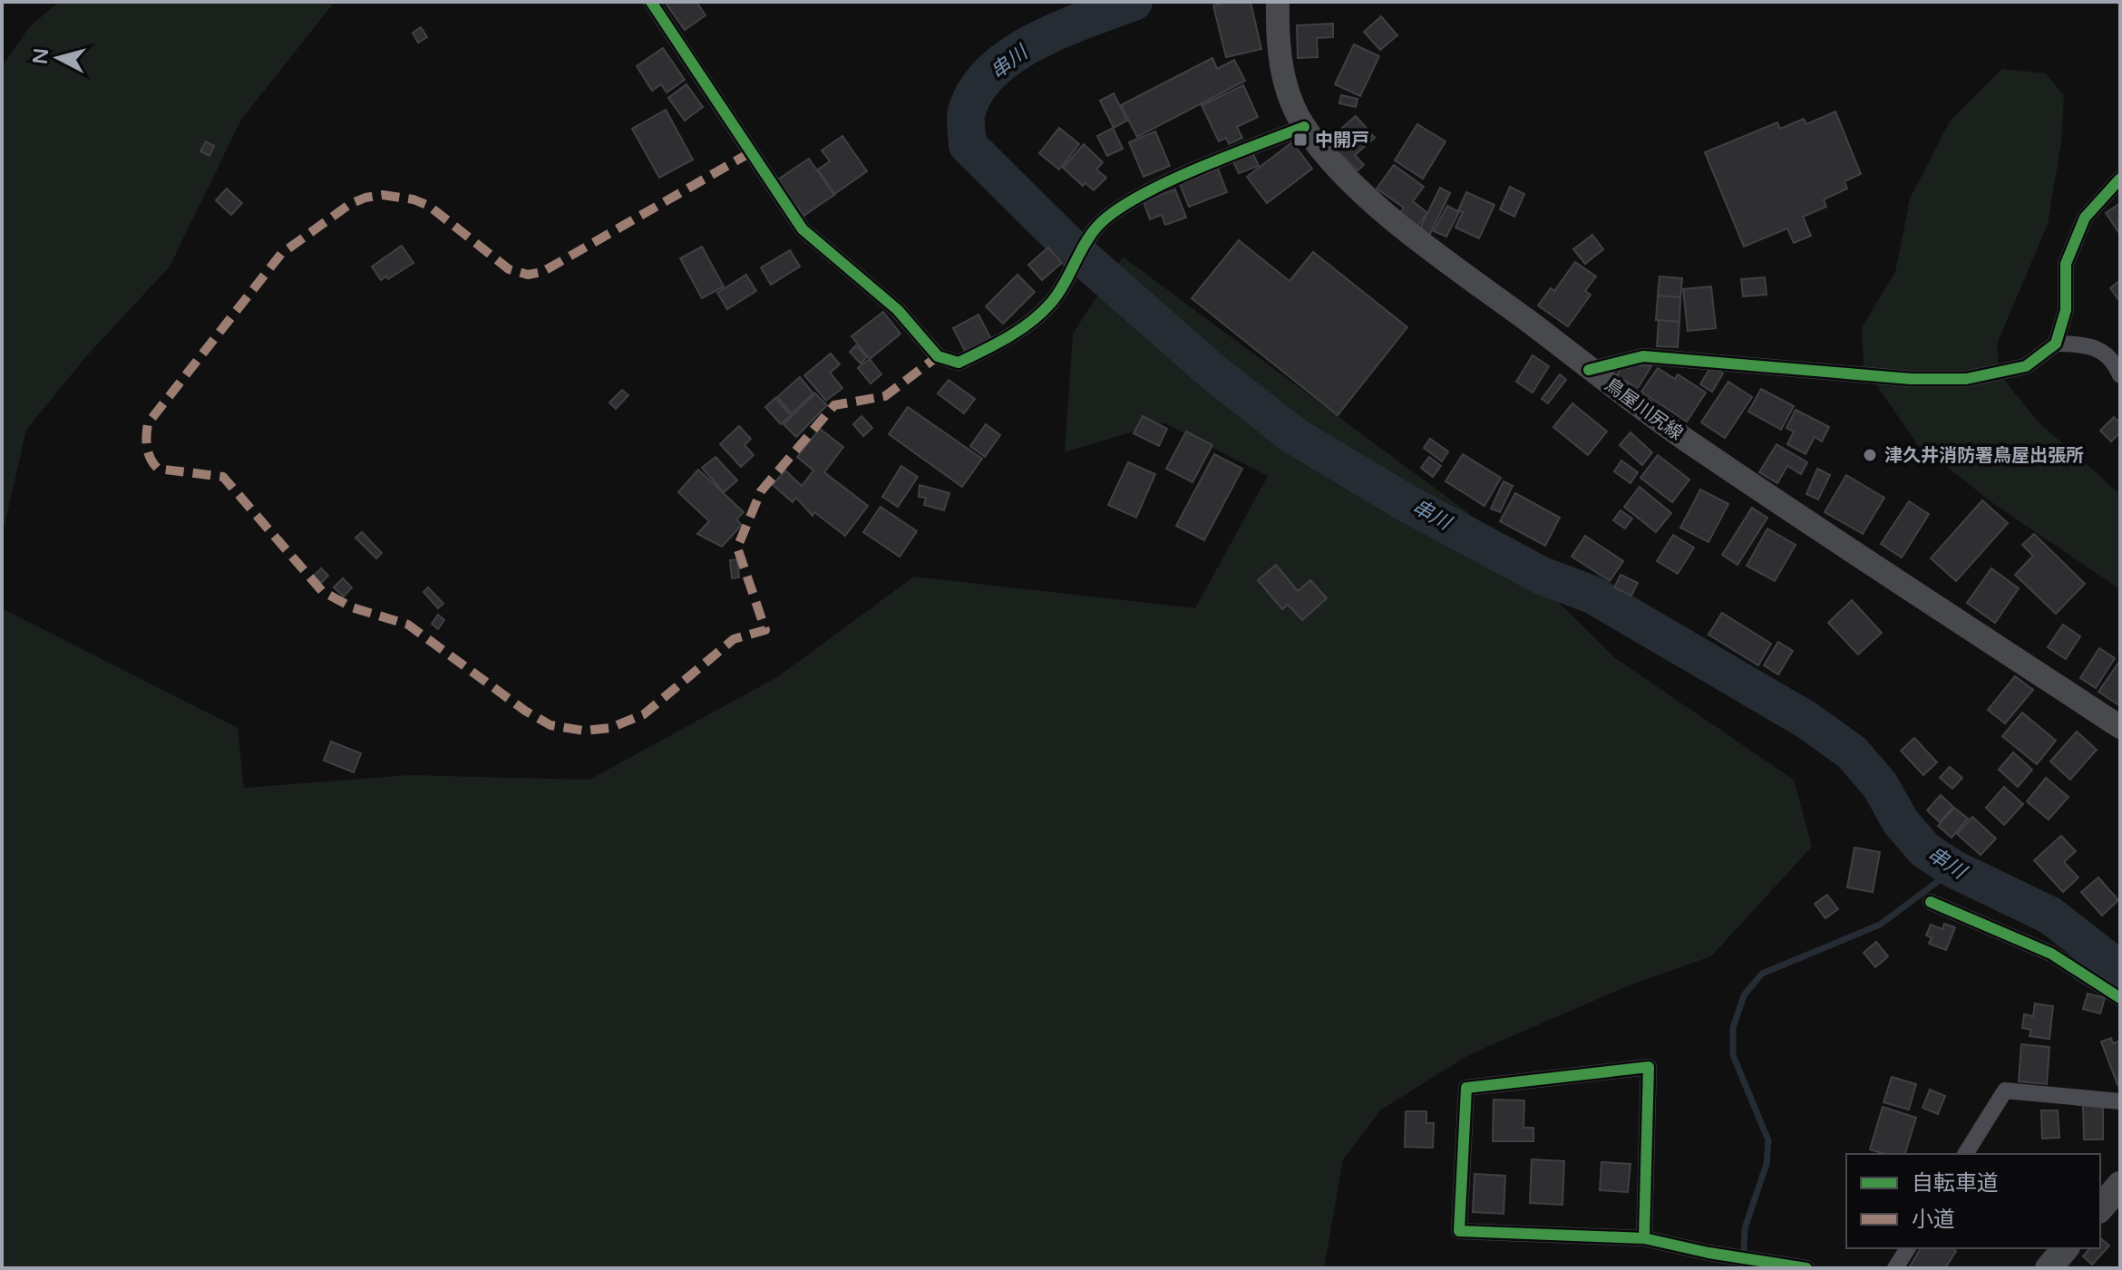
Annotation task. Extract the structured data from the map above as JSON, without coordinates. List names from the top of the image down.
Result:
{
  "streets": {
    "main road": ["鳥屋川尻線"]
  },
  "water": ["串川"],
  "places": {
    "transit": ["中開戸"],
    "other": ["津久井消防署鳥屋出張所"]
  },
  "legend": ["自転車道", "小道"],
  "north": "left"
}
